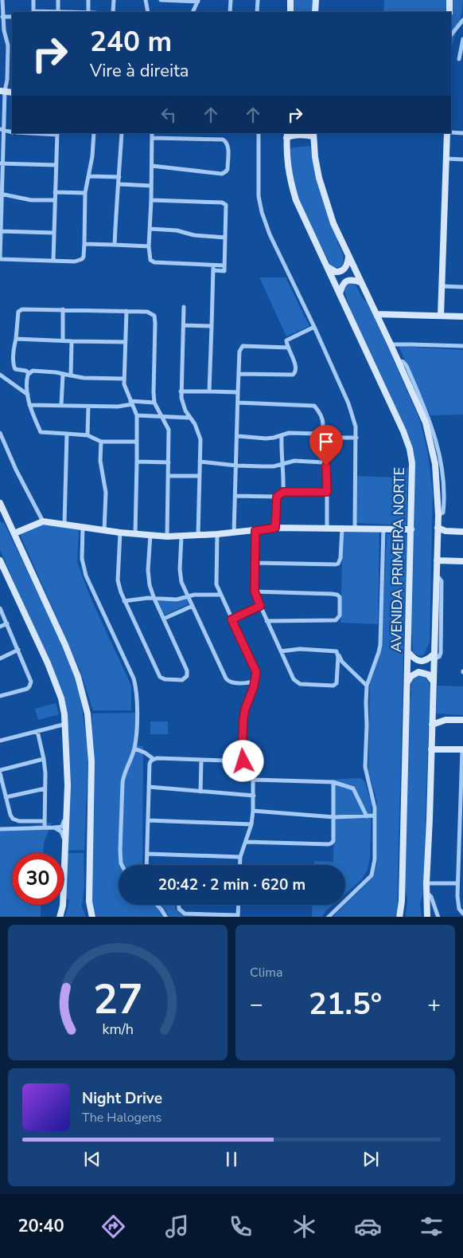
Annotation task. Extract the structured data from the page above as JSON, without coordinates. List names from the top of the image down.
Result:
{
  "streets": {
    "main road": ["AVENIDA PRIMEIRA NORTE"]
  },
  "page": {
    "turn": ["240 m", "Vire à direita"],
    "limit": "30",
    "trip": "20:42 · 2 min · 620 m",
    "tile": "Clima",
    "heat": ["−", "21.5°", "+"],
    "song": ["Night Drive", "The Halogens"],
    "tabs": "20:40",
    "gauge": ["27", "km/h"]
  }
}
